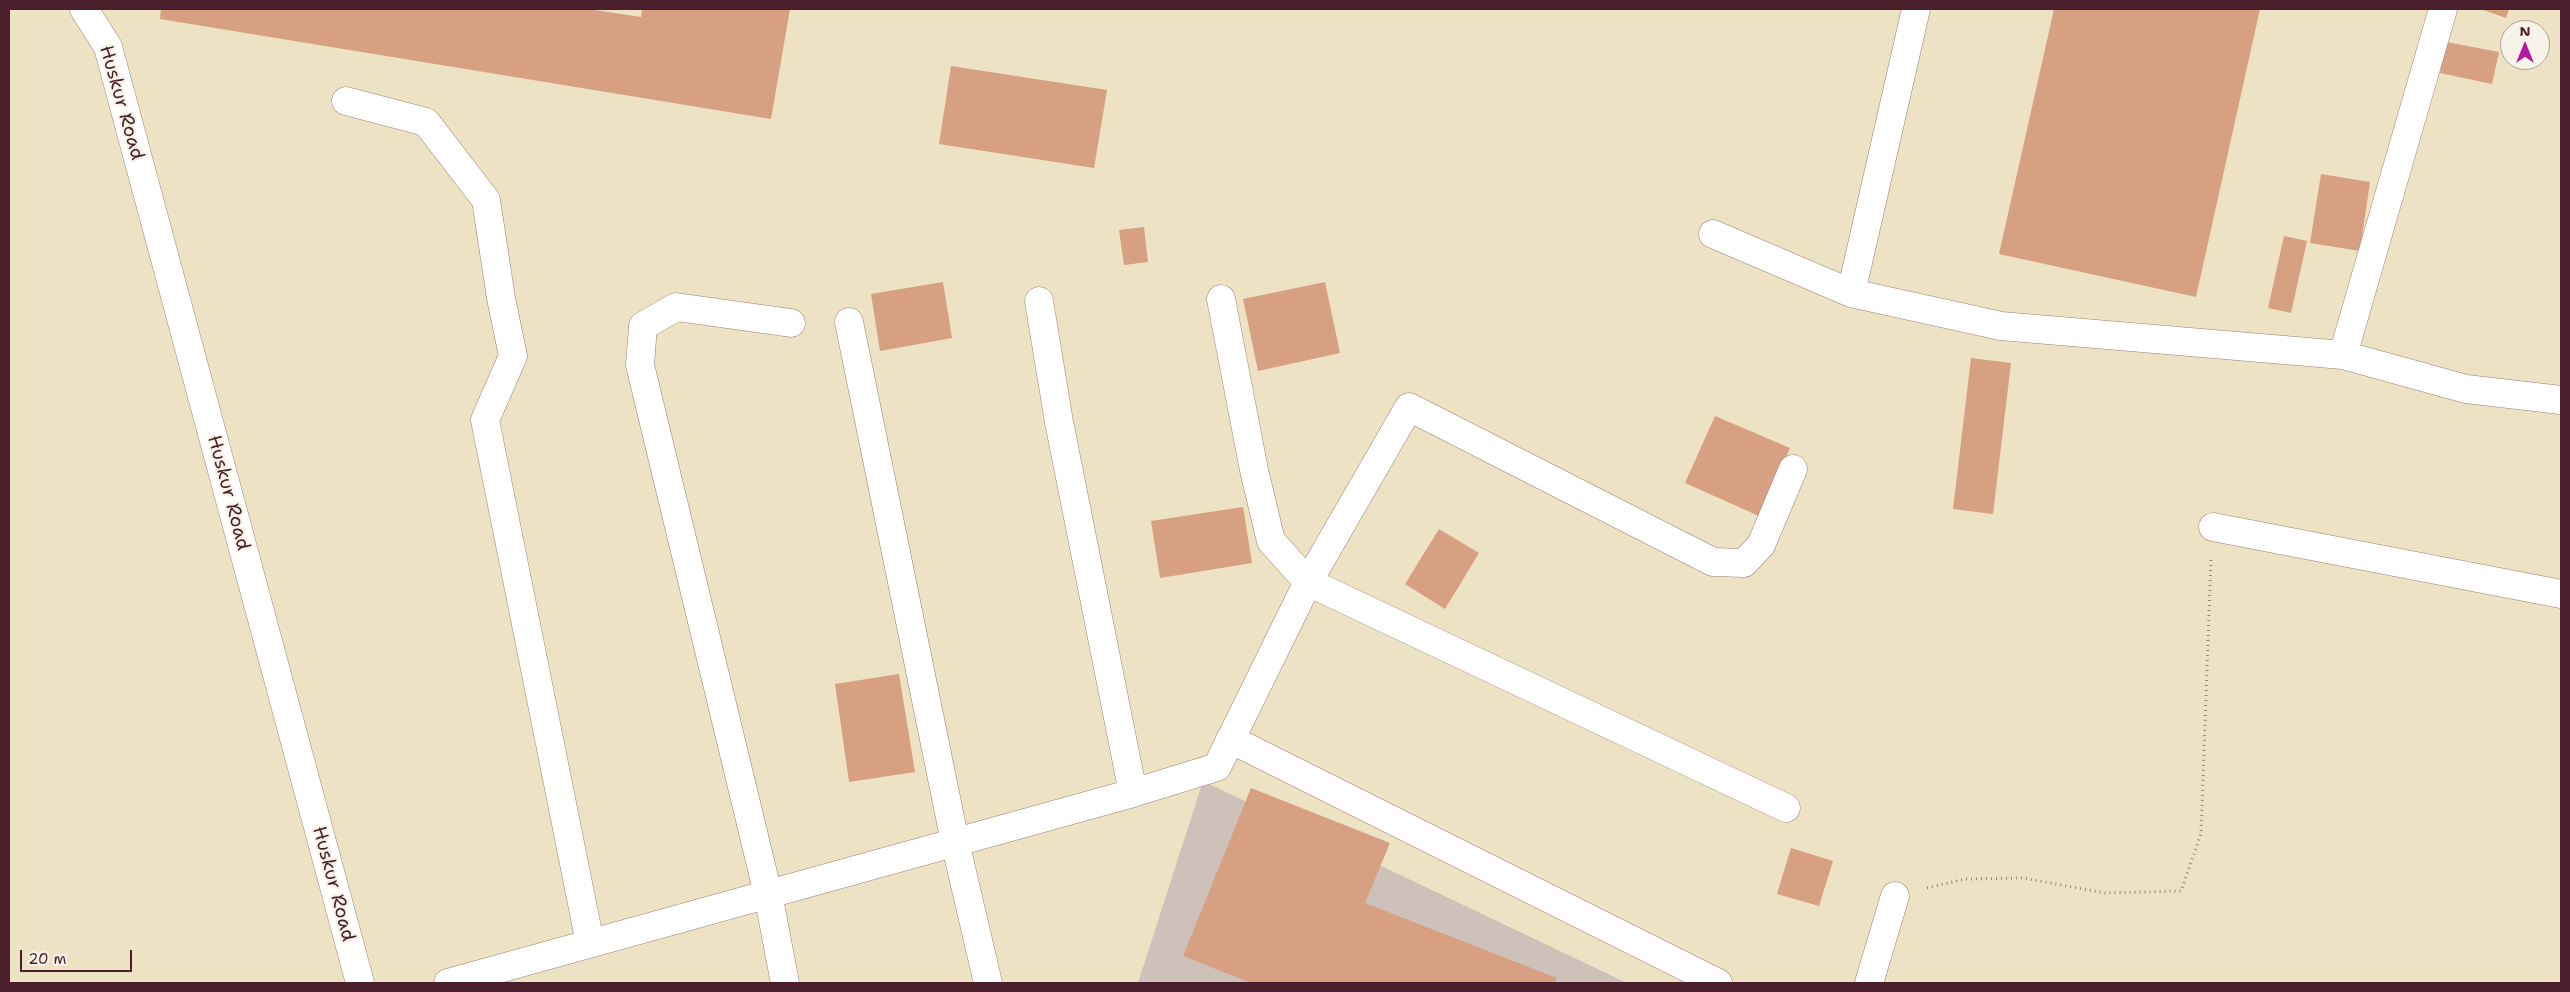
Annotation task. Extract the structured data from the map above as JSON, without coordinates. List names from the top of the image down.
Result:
{
  "streets": {
    "street": ["Huskur Road"]
  },
  "scale_bar": "20 m",
  "north": "top"
}
